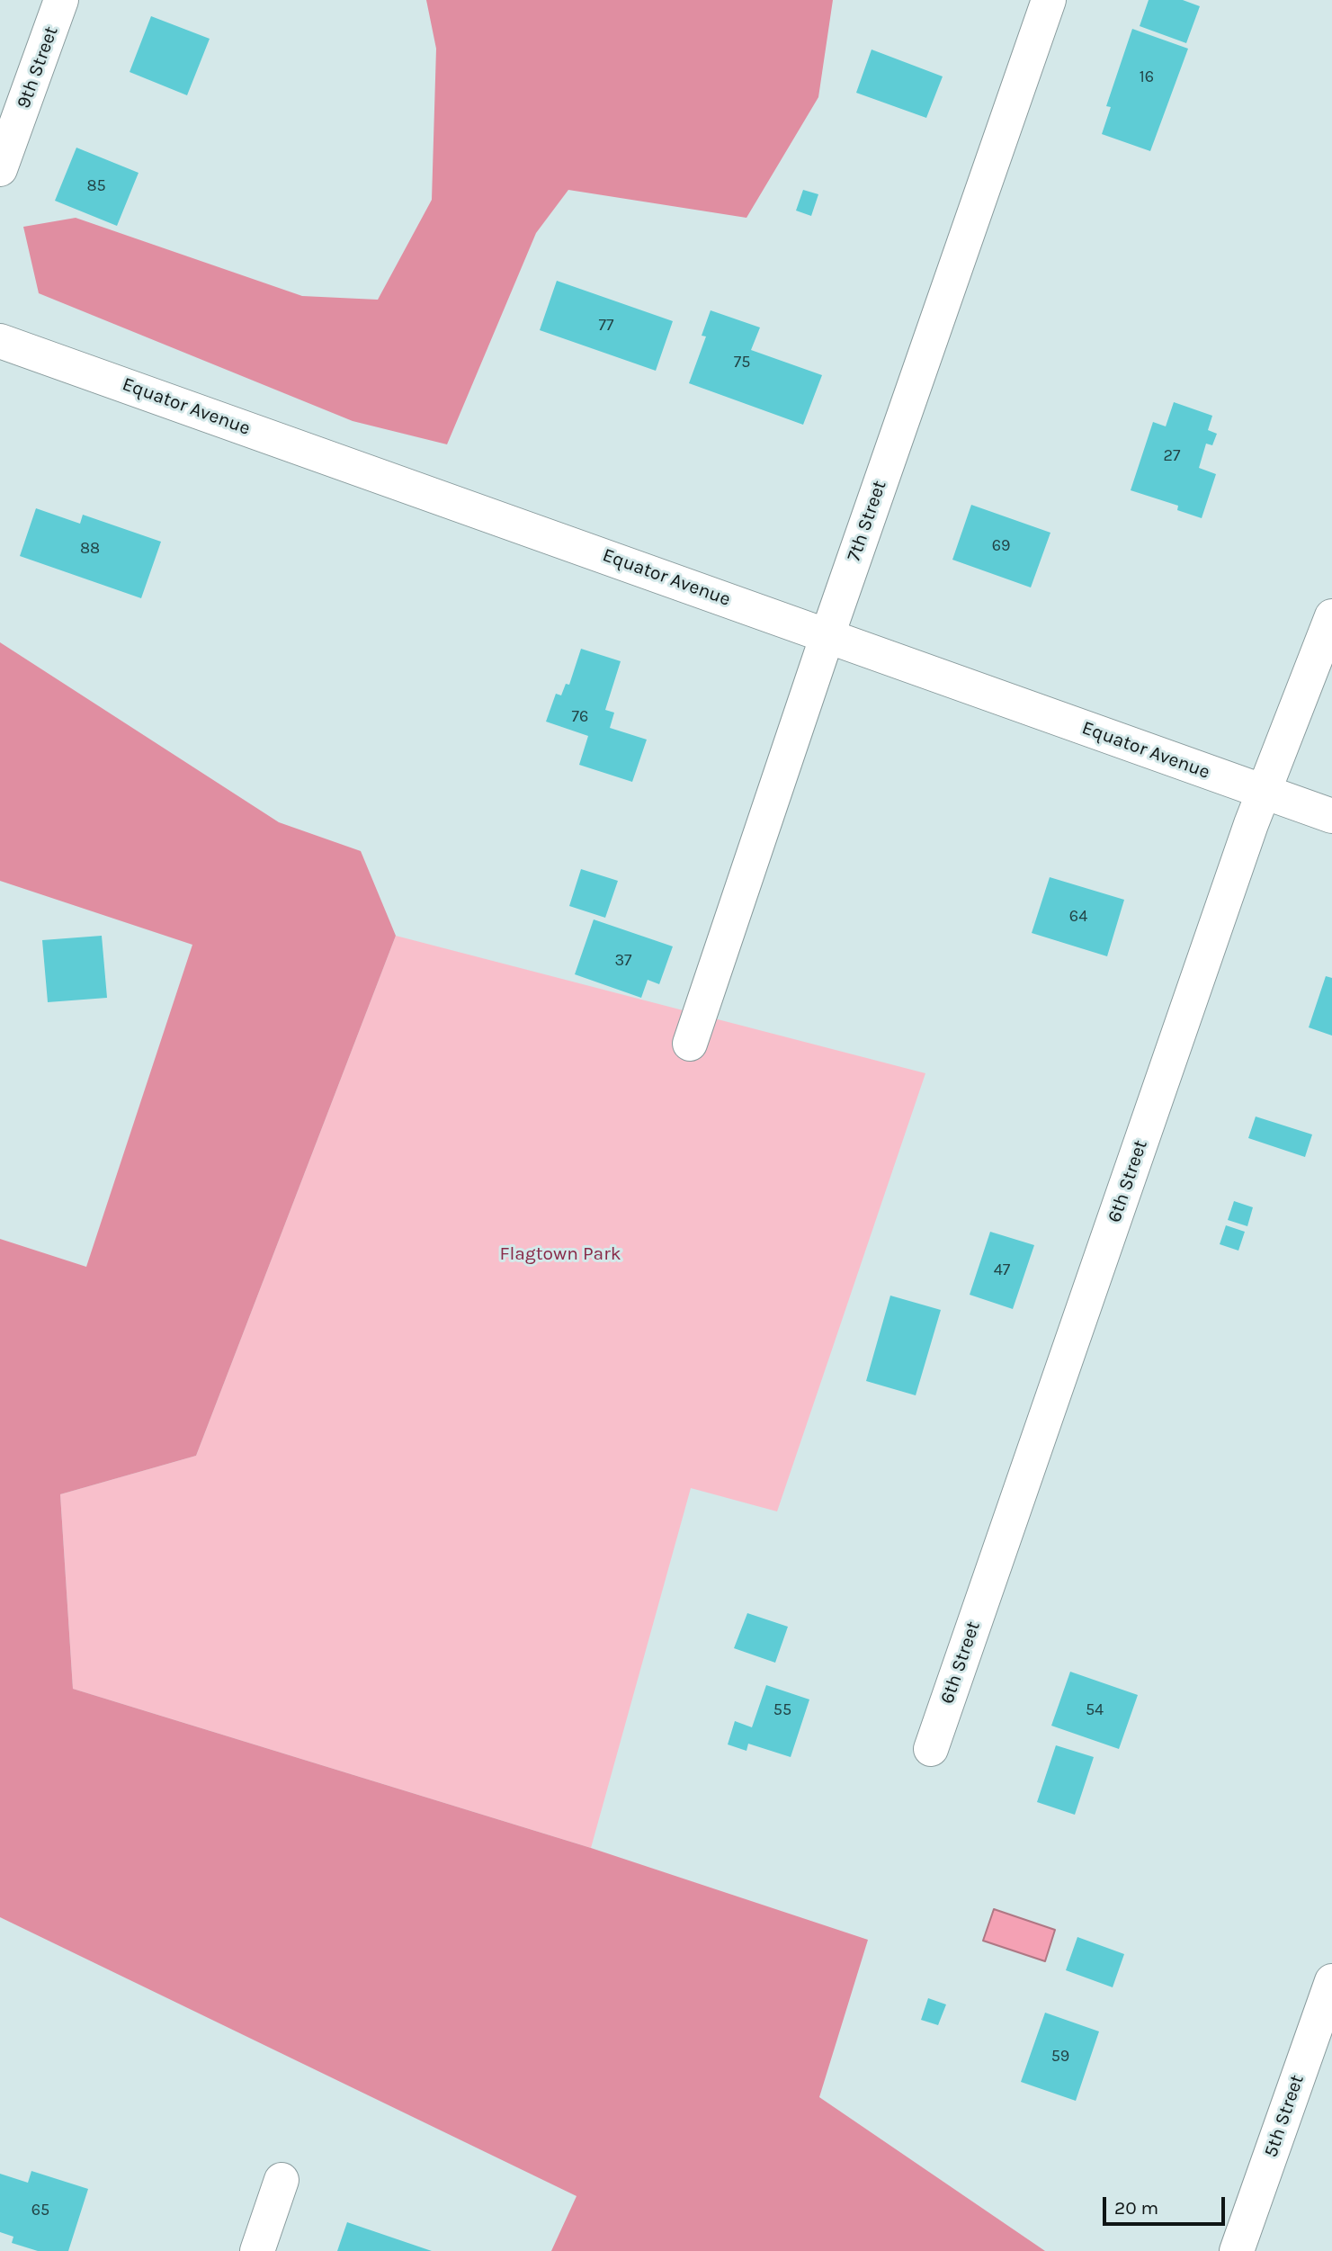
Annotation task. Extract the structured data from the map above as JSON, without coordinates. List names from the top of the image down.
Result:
{
  "streets": {
    "street": [
      "9th Street",
      "Equator Avenue",
      "7th Street",
      "6th Street",
      "5th Street"
    ]
  },
  "crossings": [
    ["Equator Avenue", "7th Street"],
    ["Equator Avenue", "6th Street"]
  ],
  "parks": ["Flagtown Park"],
  "house_numbers": [
    "16",
    "85",
    "77",
    "75",
    "27",
    "69",
    "88",
    "76",
    "64",
    "37",
    "47",
    "55",
    "54",
    "59",
    "65"
  ],
  "scale_bar": "20 m"
}
